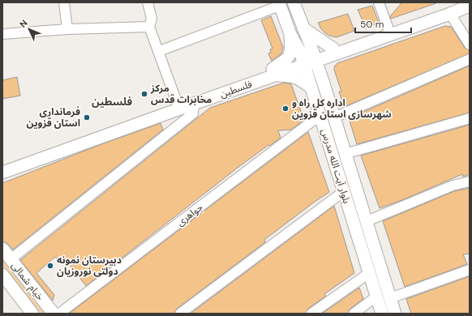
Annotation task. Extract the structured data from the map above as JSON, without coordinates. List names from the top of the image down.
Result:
{
  "streets": {
    "main road": ["فلسطین", "بلوار آیت الله مدرس", "خیام شمالی"],
    "street": ["جواهری"]
  },
  "crossings": [
    ["فلسطین", "بلوار آیت الله مدرس"],
    ["بلوار آیت الله مدرس", "جواهری"]
  ],
  "districts": ["فلسطین"],
  "places": [
    "مرکز مخابرات قدس",
    "اداره کل راه و شهرسازی استان قزوین",
    "فرمانداری استان قزوین",
    "دبیرستان نمونه دولتی نوروزیان"
  ],
  "scale_bar": "50 m",
  "north": "top left"
}
